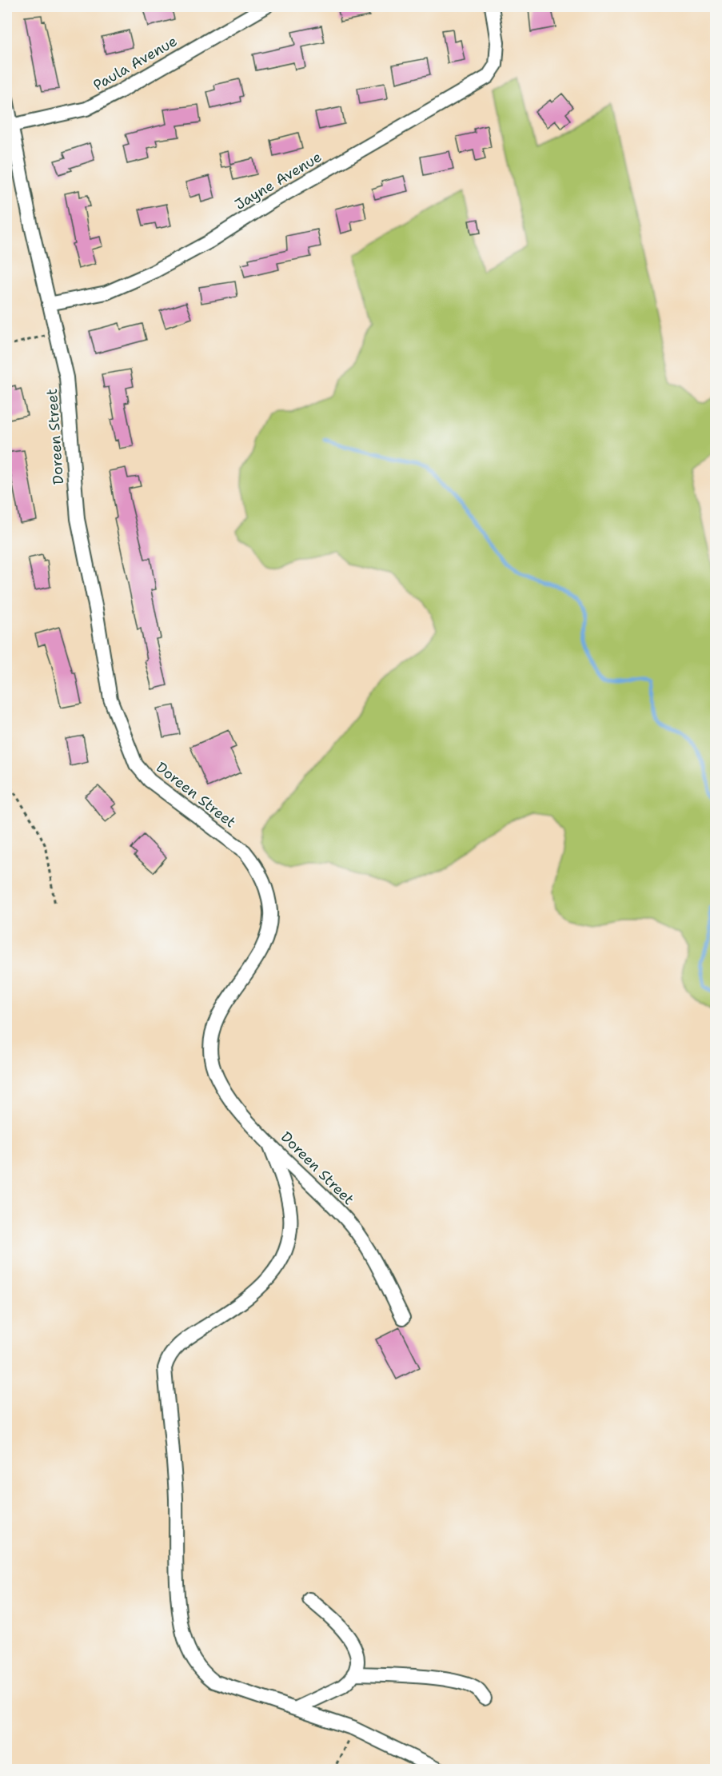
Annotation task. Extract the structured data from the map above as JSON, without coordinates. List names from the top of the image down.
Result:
{
  "streets": {
    "street": ["Paula Avenue", "Jayne Avenue", "Doreen Street"]
  },
  "crossings": [
    ["Paula Avenue", "Doreen Street"],
    ["Jayne Avenue", "Doreen Street"]
  ]
}
